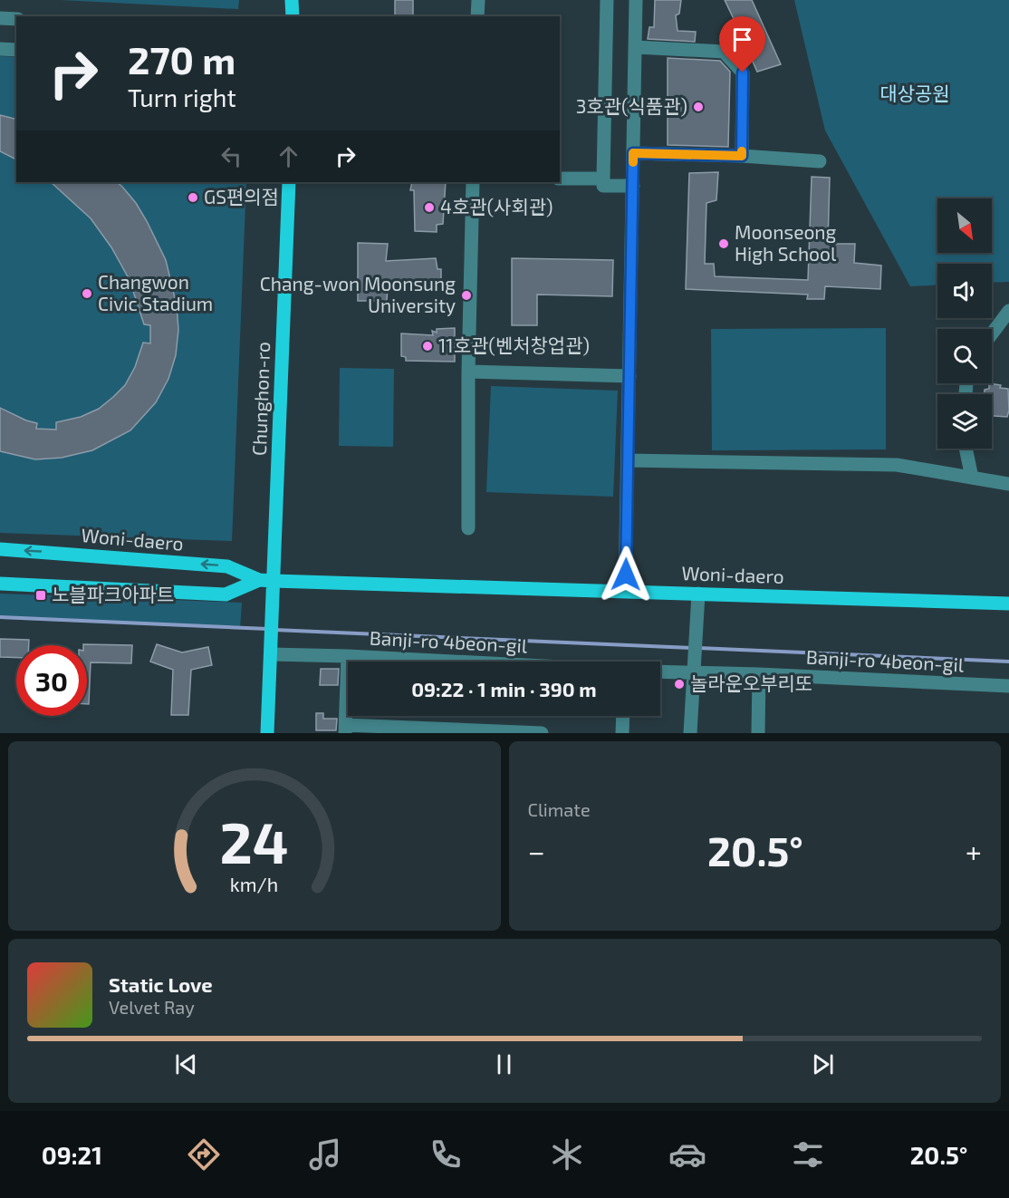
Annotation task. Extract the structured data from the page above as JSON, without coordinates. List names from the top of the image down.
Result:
{
  "streets": {
    "main road": ["Chunghon-ro", "Woni-daero"],
    "street": ["Banji-ro 4beon-gil"]
  },
  "crossings": [
    ["Chunghon-ro", "Woni-daero"],
    ["Chunghon-ro", "Banji-ro 4beon-gil"]
  ],
  "parks": ["대상공원"],
  "places": {
    "other": [
      "3호관(식품관)",
      "GS편의점",
      "4호관(사회관)",
      "Moonseong High School",
      "Changwon Civic Stadium",
      "Chang-won Moonsung University",
      "11호관(벤처창업관)",
      "놀라운오부리또"
    ],
    "transit": ["노블파크아파트"]
  },
  "north": "bottom right",
  "page": {
    "turn": ["270 m", "Turn right"],
    "limit": "30",
    "trip": "09:22 · 1 min · 390 m",
    "tile": "Climate",
    "heat": ["−", "20.5°", "+"],
    "song": ["Static Love", "Velvet Ray"],
    "tabs": ["09:21", "20.5°"],
    "gauge": ["24", "km/h"]
  }
}
